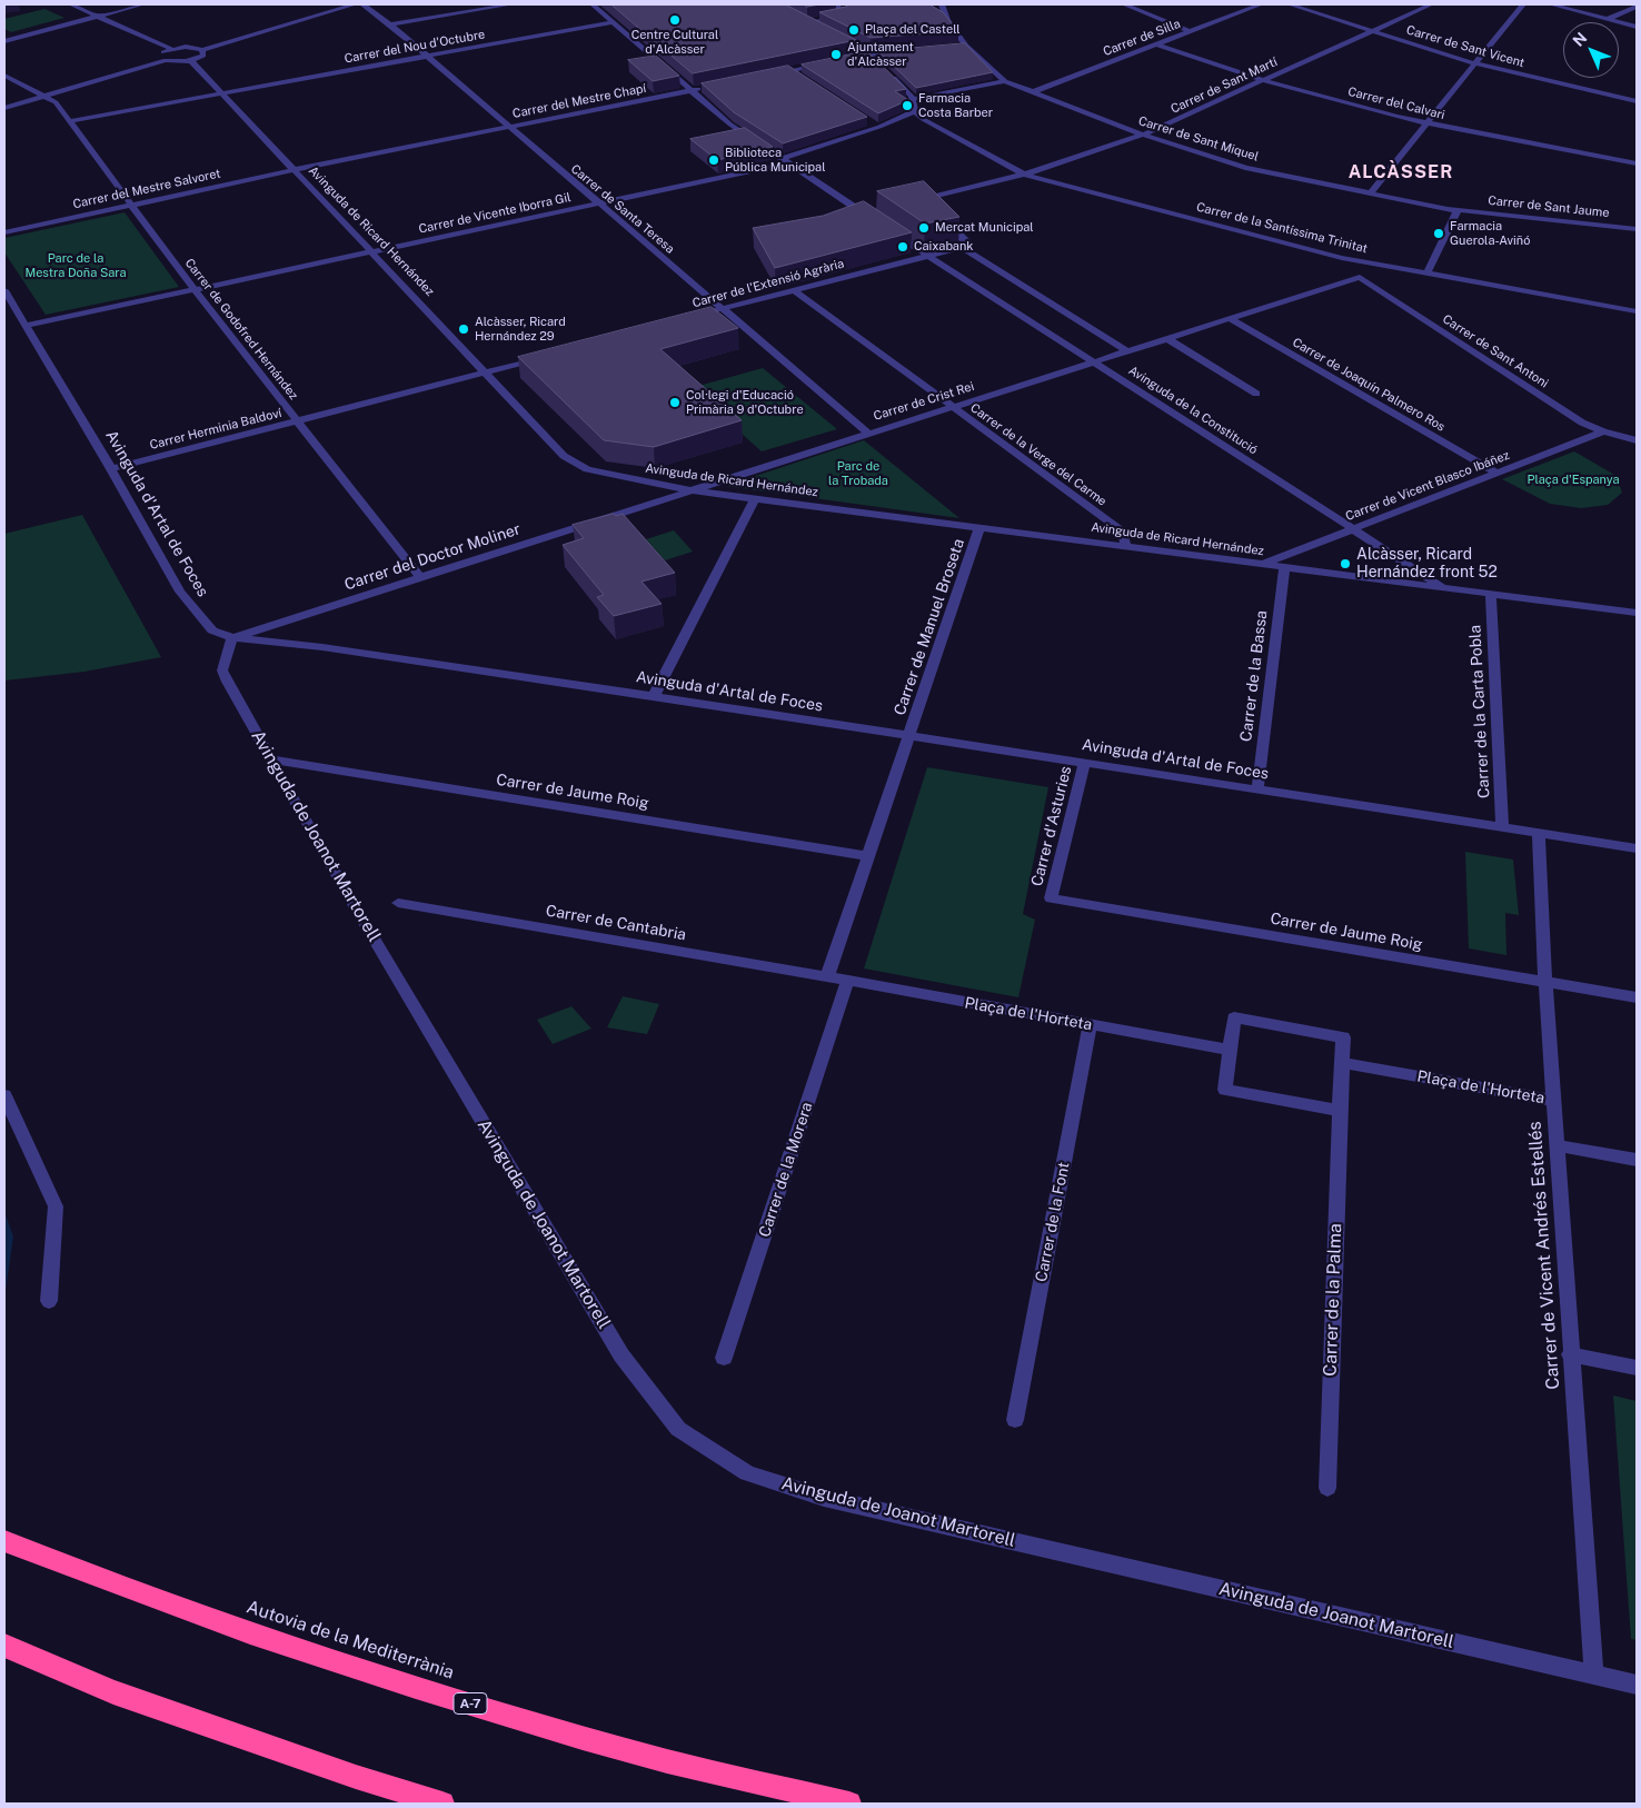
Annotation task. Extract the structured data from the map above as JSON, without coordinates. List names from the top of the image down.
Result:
{
  "streets": {
    "highway": ["Autovia de la Mediterrània", "A-7"],
    "street": [
      "Carrer de Silla",
      "Carrer del Nou d'Octubre",
      "Carrer de Sant Vicent",
      "Carrer de Sant Martí",
      "Carrer del Mestre Chapí",
      "Carrer del Calvari",
      "Carrer de Sant Miquel",
      "Carrer del Mestre Salvoret",
      "Carrer de Sant Jaume",
      "Carrer de Santa Teresa",
      "Carrer de Vicente Iborra Gil",
      "Carrer de la Santíssima Trinitat",
      "Avinguda de Ricard Hernández",
      "Carrer de l'Extensió Agrària",
      "Carrer de Godofred Hernández",
      "Carrer de Sant Antoni",
      "Carrer de Joaquín Palmero Ros",
      "Carrer de Crist Rei",
      "Avinguda de la Constitució",
      "Carrer Herminia Baldoví",
      "Carrer de la Verge del Carme",
      "Carrer de Vicent Blasco Ibáñez",
      "Avinguda d'Artal de Foces",
      "Carrer del Doctor Moliner",
      "Carrer de Manuel Broseta",
      "Carrer de la Bassa",
      "Carrer de la Carta Pobla",
      "Carrer de Jaume Roig",
      "Carrer d'Asturies",
      "Avinguda de Joanot Martorell",
      "Carrer de Cantabria",
      "Plaça de l'Horteta",
      "Carrer de la Morera",
      "Carrer de la Font",
      "Carrer de Vicent Andrés Estellés",
      "Carrer de la Palma"
    ]
  },
  "crossings": [
    ["Carrer de Silla", "Carrer del Calvari"],
    ["Carrer de Silla", "Carrer de Sant Miquel"],
    ["Carrer del Nou d'Octubre", "Carrer de Santa Teresa"],
    ["Carrer del Nou d'Octubre", "Avinguda de Ricard Hernández"],
    ["Carrer del Nou d'Octubre", "Carrer de Godofred Hernández"],
    ["Carrer de Sant Vicent", "Carrer de Sant Martí"],
    ["Carrer de Sant Martí", "Carrer del Calvari"],
    ["Carrer de Sant Martí", "Carrer de Sant Miquel"],
    ["Carrer de Sant Martí", "Carrer de la Santíssima Trinitat"],
    ["Carrer del Mestre Chapí", "Carrer del Mestre Salvoret"],
    ["Carrer del Mestre Chapí", "Carrer de Santa Teresa"],
    ["Carrer del Mestre Chapí", "Avinguda de Ricard Hernández"],
    ["Carrer de Sant Miquel", "Carrer de Sant Jaume"],
    ["Carrer del Mestre Salvoret", "Avinguda de Ricard Hernández"],
    ["Carrer del Mestre Salvoret", "Carrer de Godofred Hernández"],
    ["Carrer de Santa Teresa", "Carrer de Vicente Iborra Gil"],
    ["Carrer de Santa Teresa", "Carrer de l'Extensió Agrària"],
    ["Carrer de Santa Teresa", "Carrer de Crist Rei"],
    ["Carrer de Vicente Iborra Gil", "Carrer de la Santíssima Trinitat"],
    ["Carrer de Vicente Iborra Gil", "Avinguda de Ricard Hernández"],
    ["Carrer de Vicente Iborra Gil", "Carrer de Godofred Hernández"],
    ["Carrer de Vicente Iborra Gil", "Avinguda d'Artal de Foces"],
    ["Avinguda de Ricard Hernández", "Carrer de Crist Rei"],
    ["Avinguda de Ricard Hernández", "Avinguda de la Constitució"],
    ["Avinguda de Ricard Hernández", "Carrer Herminia Baldoví"],
    ["Avinguda de Ricard Hernández", "Carrer de la Verge del Carme"],
    ["Avinguda de Ricard Hernández", "Carrer de Vicent Blasco Ibáñez"],
    ["Avinguda de Ricard Hernández", "Carrer del Doctor Moliner"],
    ["Avinguda de Ricard Hernández", "Carrer de Manuel Broseta"],
    ["Avinguda de Ricard Hernández", "Carrer de la Bassa"],
    ["Avinguda de Ricard Hernández", "Carrer de la Carta Pobla"],
    ["Carrer de l'Extensió Agrària", "Avinguda de la Constitució"],
    ["Carrer de l'Extensió Agrària", "Carrer de la Verge del Carme"],
    ["Carrer de Godofred Hernández", "Carrer Herminia Baldoví"],
    ["Carrer de Godofred Hernández", "Carrer del Doctor Moliner"],
    ["Carrer de Sant Antoni", "Carrer de Crist Rei"],
    ["Carrer de Sant Antoni", "Carrer de Vicent Blasco Ibáñez"],
    ["Carrer de Joaquín Palmero Ros", "Carrer de Crist Rei"],
    ["Carrer de Joaquín Palmero Ros", "Carrer de Vicent Blasco Ibáñez"],
    ["Carrer de Crist Rei", "Avinguda de la Constitució"],
    ["Carrer de Crist Rei", "Carrer de la Verge del Carme"],
    ["Carrer de Crist Rei", "Carrer del Doctor Moliner"],
    ["Avinguda de la Constitució", "Carrer de Vicent Blasco Ibáñez"],
    ["Carrer Herminia Baldoví", "Avinguda d'Artal de Foces"],
    ["Avinguda d'Artal de Foces", "Carrer del Doctor Moliner"],
    ["Avinguda d'Artal de Foces", "Carrer de Manuel Broseta"],
    ["Avinguda d'Artal de Foces", "Carrer de la Bassa"],
    ["Avinguda d'Artal de Foces", "Carrer de la Carta Pobla"],
    ["Avinguda d'Artal de Foces", "Carrer d'Asturies"],
    ["Avinguda d'Artal de Foces", "Avinguda de Joanot Martorell"],
    ["Avinguda d'Artal de Foces", "Carrer de Vicent Andrés Estellés"],
    ["Carrer del Doctor Moliner", "Avinguda de Joanot Martorell"],
    ["Carrer de Jaume Roig", "Carrer d'Asturies"],
    ["Carrer de Jaume Roig", "Avinguda de Joanot Martorell"],
    ["Carrer de Jaume Roig", "Carrer de Vicent Andrés Estellés"],
    ["Avinguda de Joanot Martorell", "Carrer de Vicent Andrés Estellés"],
    ["Carrer de Cantabria", "Plaça de l'Horteta"],
    ["Plaça de l'Horteta", "Carrer de la Morera"],
    ["Plaça de l'Horteta", "Carrer de la Font"],
    ["Plaça de l'Horteta", "Carrer de Vicent Andrés Estellés"]
  ],
  "districts": ["ALCÀSSER"],
  "parks": ["Parc de la Mestra Doña Sara", "Parc de la Trobada", "Plaça d'Espanya"],
  "places": [
    "Centre Cultural d'Alcàsser",
    "Plaça del Castell",
    "Ajuntament d'Alcàsser",
    "Farmacia Costa Barber",
    "Biblioteca Pública Municipal",
    "Mercat Municipal",
    "Farmacia Guerola-Aviñó",
    "Caixabank",
    "Alcàsser, Ricard Hernández 29",
    "Col·legi d'Educació Primària 9 d'Octubre",
    "Alcàsser, Ricard Hernández front 52"
  ],
  "north": "top left"
}
